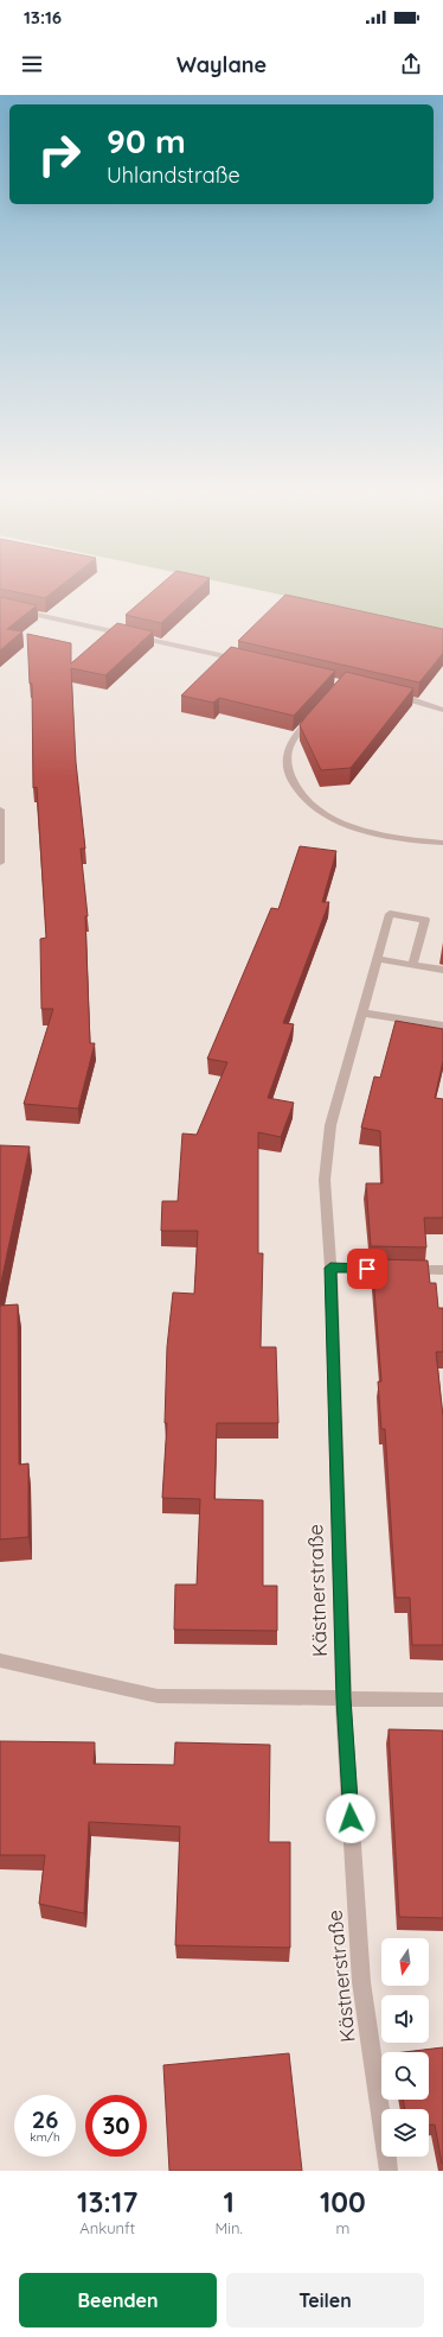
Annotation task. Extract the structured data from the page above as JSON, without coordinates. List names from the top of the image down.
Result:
{
  "streets": {
    "street": ["Kästnerstraße"]
  },
  "north": "bottom",
  "page": {
    "status": "13:16",
    "header": "Waylane",
    "turn": ["90 m", "Uhlandstraße"],
    "speed": "26 km/h",
    "limit": "30",
    "eta": [
      "13:17",
      "Ankunft",
      "1",
      "Min.",
      "100",
      "m"
    ],
    "buttons": ["Beenden", "Teilen"]
  }
}
